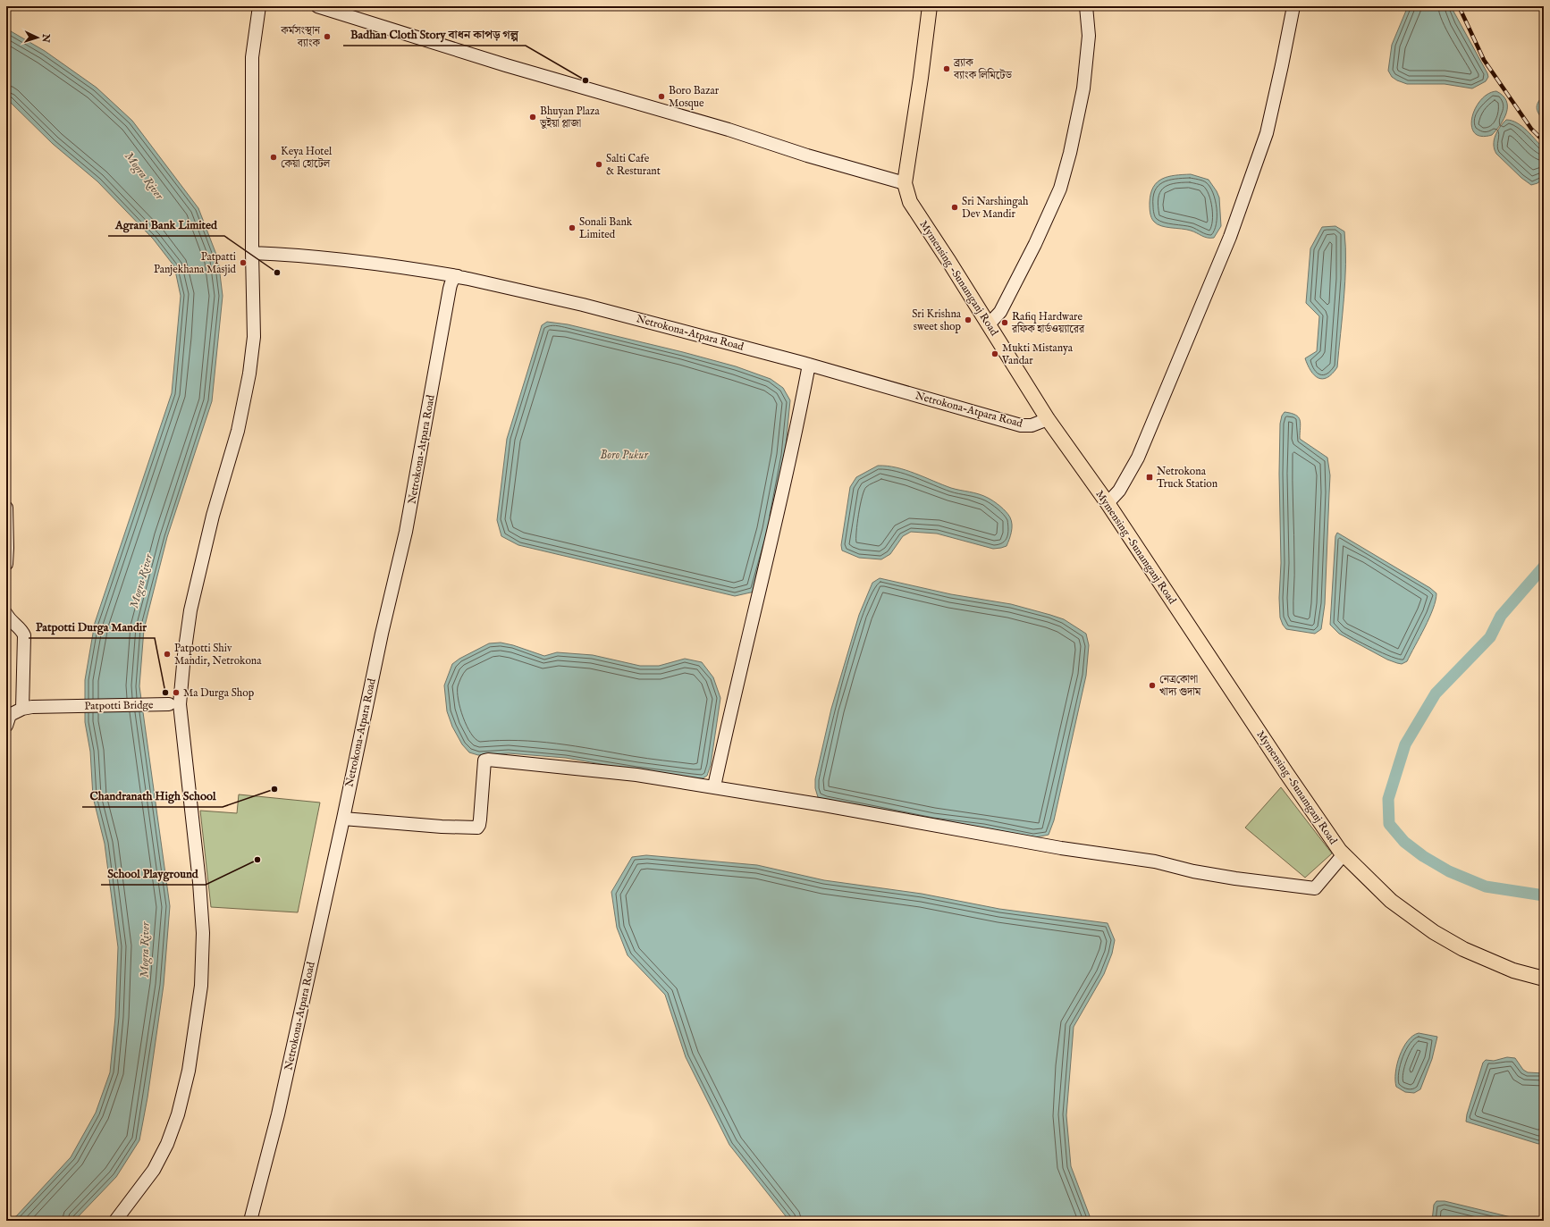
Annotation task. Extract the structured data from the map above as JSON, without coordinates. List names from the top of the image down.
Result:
{
  "streets": {
    "main road": ["Mymensing -Sunamganj Road"],
    "street": ["Netrokona-Atpara Road", "Patpotti Bridge"]
  },
  "crossings": [
    ["Mymensing -Sunamganj Road", "Netrokona-Atpara Road"]
  ],
  "water": ["Mogra River", "Boro Pukur"],
  "places": {
    "other": [
      "কর্মসংস্থান ব্যাংক",
      "ব্র্যাক ব্যাংক লিমিটেড",
      "Badhan Cloth Story বাধন কাপড় গল্প",
      "Boro Bazar Mosque",
      "Bhuyan Plaza ভুইয়া প্লাজা",
      "Keya Hotel কেয়া হোটেল",
      "Salti Cafe & Resturant",
      "Sri Narshingah Dev Mandir",
      "Sonali Bank Limited",
      "Patpatti Panjekhana Masjid",
      "Agrani Bank Limited",
      "Sri Krishna sweet shop",
      "Rafiq Hardware রফিক হার্ডওয়্যারের",
      "Mukti Mistanya Vandar",
      "Patpotti Shiv Mandir, Netrokona",
      "‌নেত্র‌কোণা খাদ্য গুদাম",
      "Patpotti Durga Mandir",
      "Ma Durga Shop",
      "Chandranath High School",
      "School Playground"
    ],
    "transit": ["Netrokona Truck Station"]
  },
  "north": "right"
}
